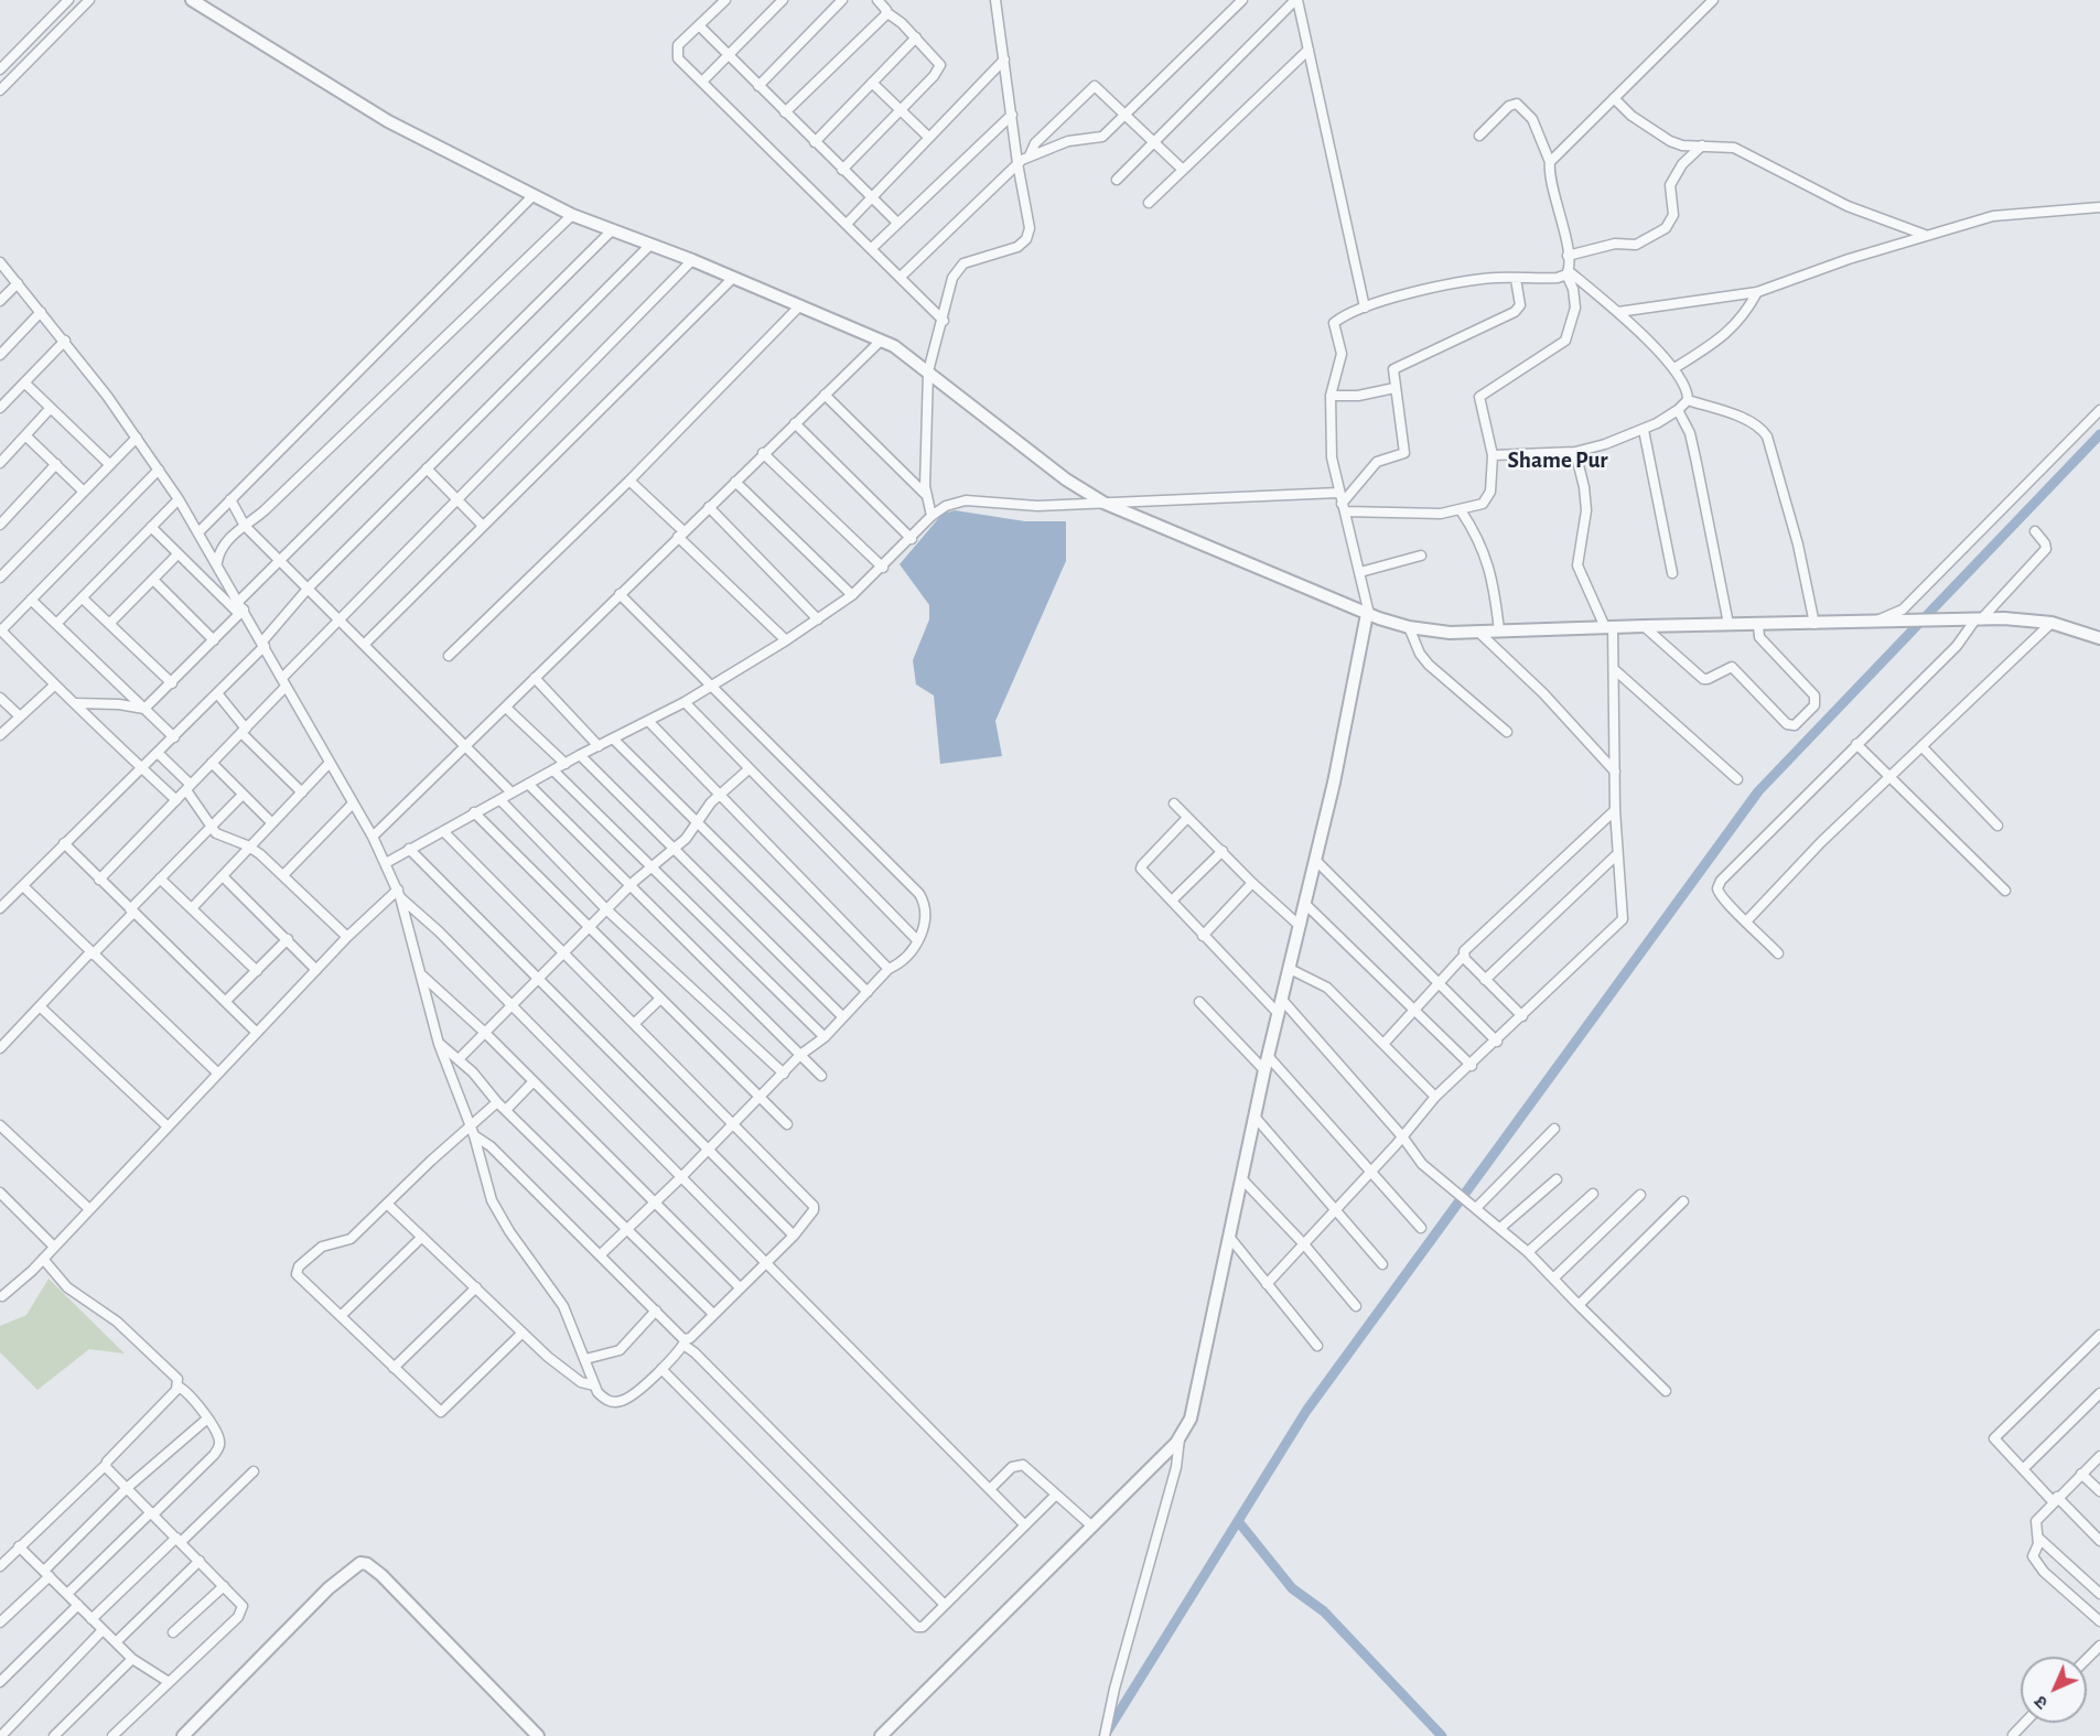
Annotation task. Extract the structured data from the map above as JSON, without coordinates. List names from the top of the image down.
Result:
{
  "districts": ["Shame Pur"],
  "north": "bottom left"
}
